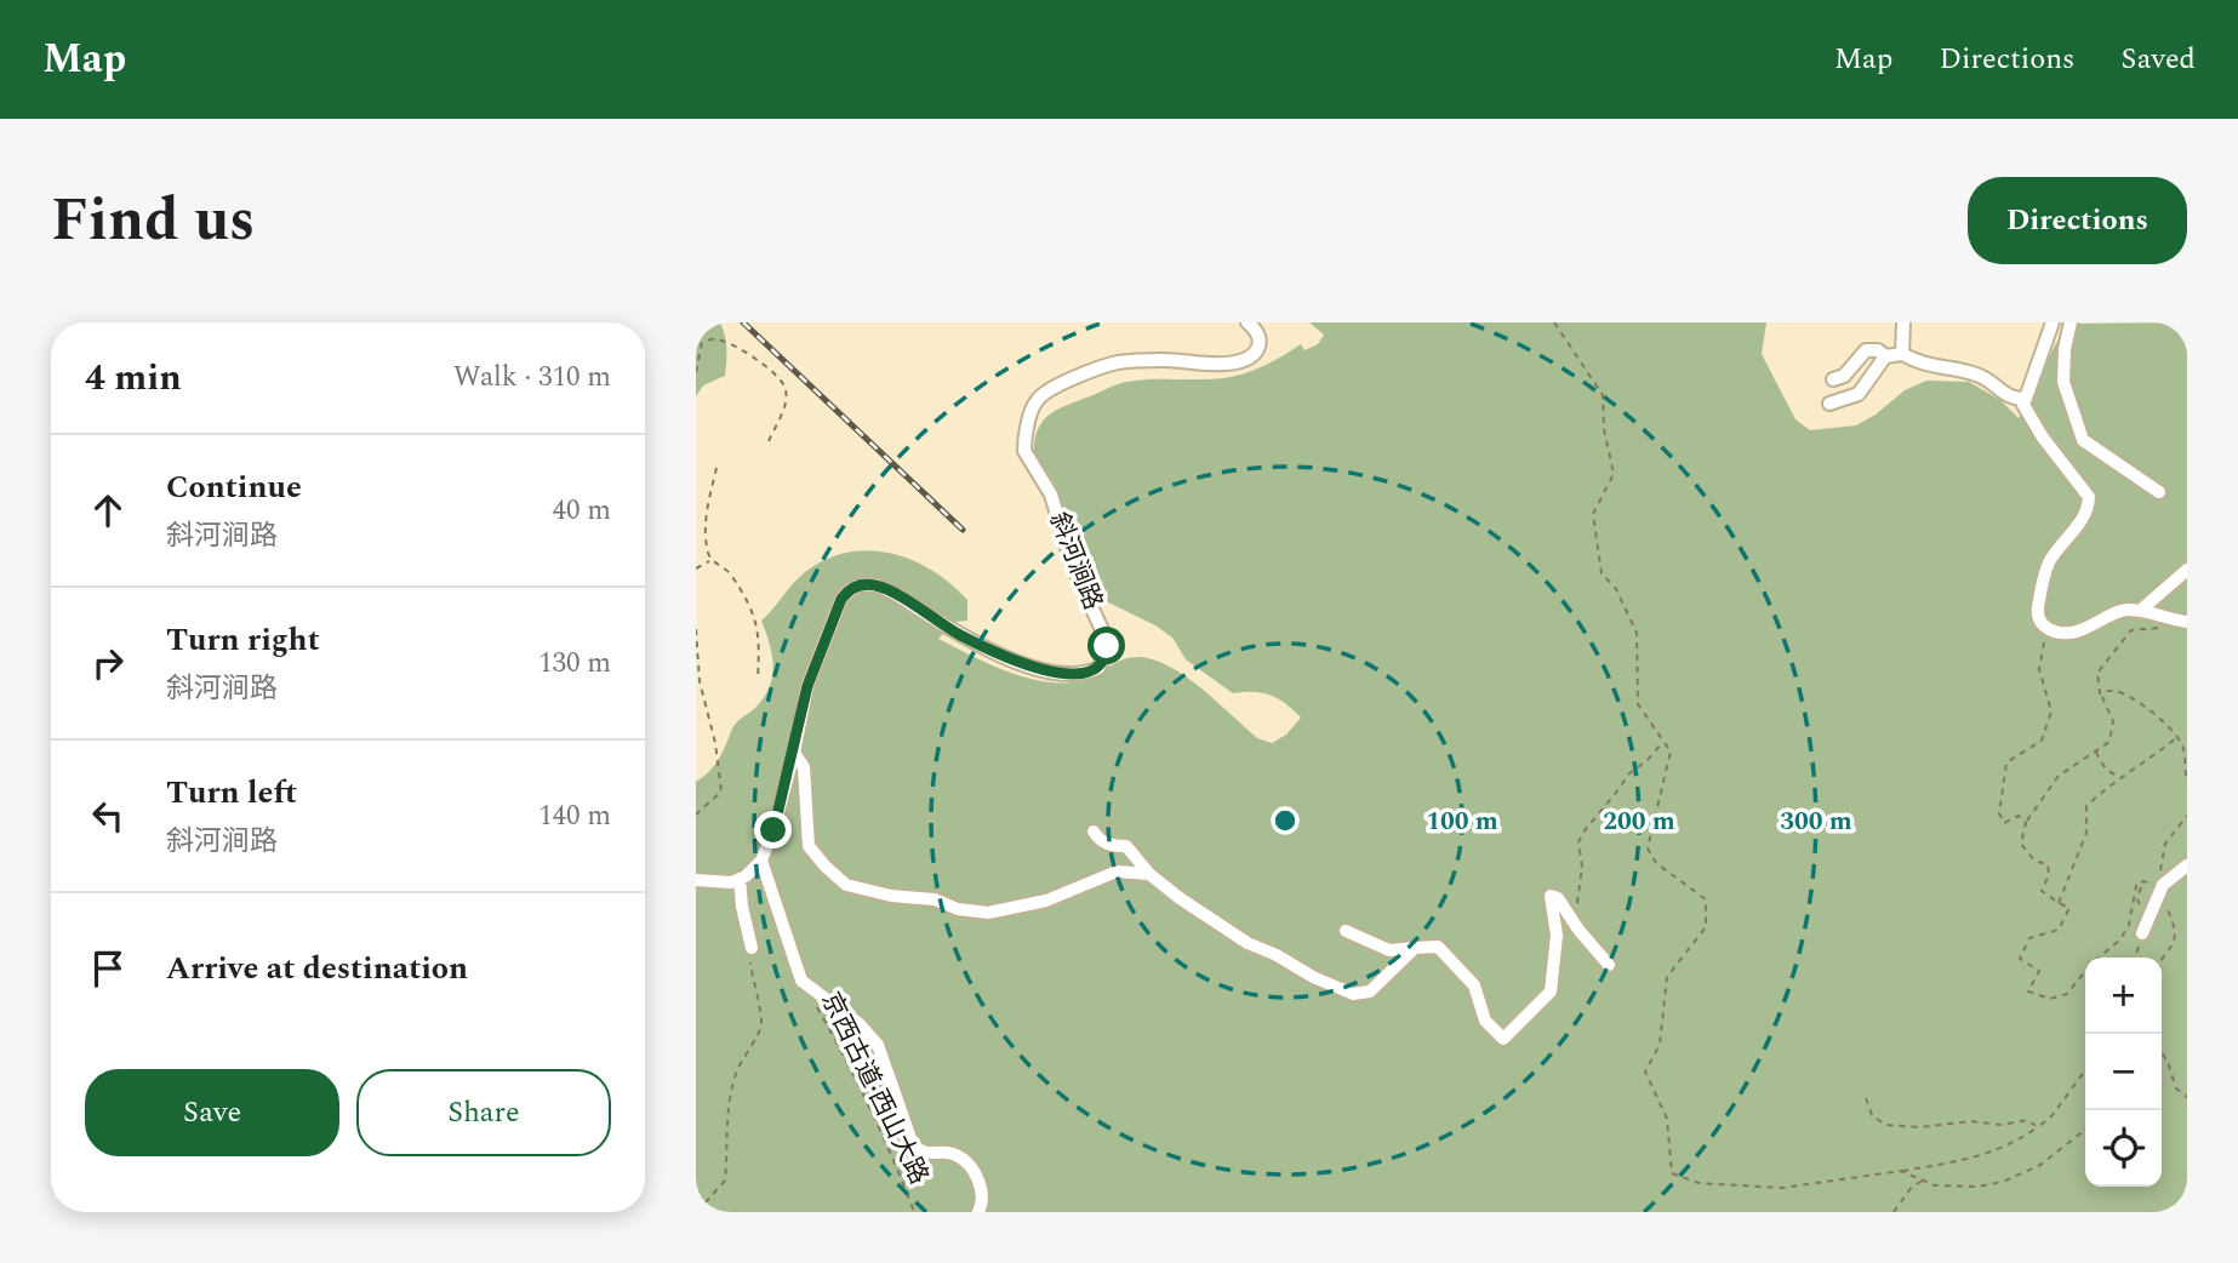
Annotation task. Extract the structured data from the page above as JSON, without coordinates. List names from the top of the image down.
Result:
{
  "streets": {
    "street": ["斜河涧路"],
    "path": ["京西古道·西山大路"]
  },
  "page": {
    "header": "Map",
    "nav": ["Map", "Directions", "Saved"],
    "title": "Find us",
    "buttons": [
      "Directions",
      ["Save", "Share"]
    ],
    "heading": ["4 min", "Walk · 310 m"],
    "list": [
      ["Continue", "斜河涧路", "40 m"],
      ["Turn right", "斜河涧路", "130 m"],
      ["Turn left", "斜河涧路", "140 m"],
      "Arrive at destination"
    ],
    "map_buttons": ["+", "−"]
  },
  "rings": ["100 m", "200 m", "300 m"]
}
